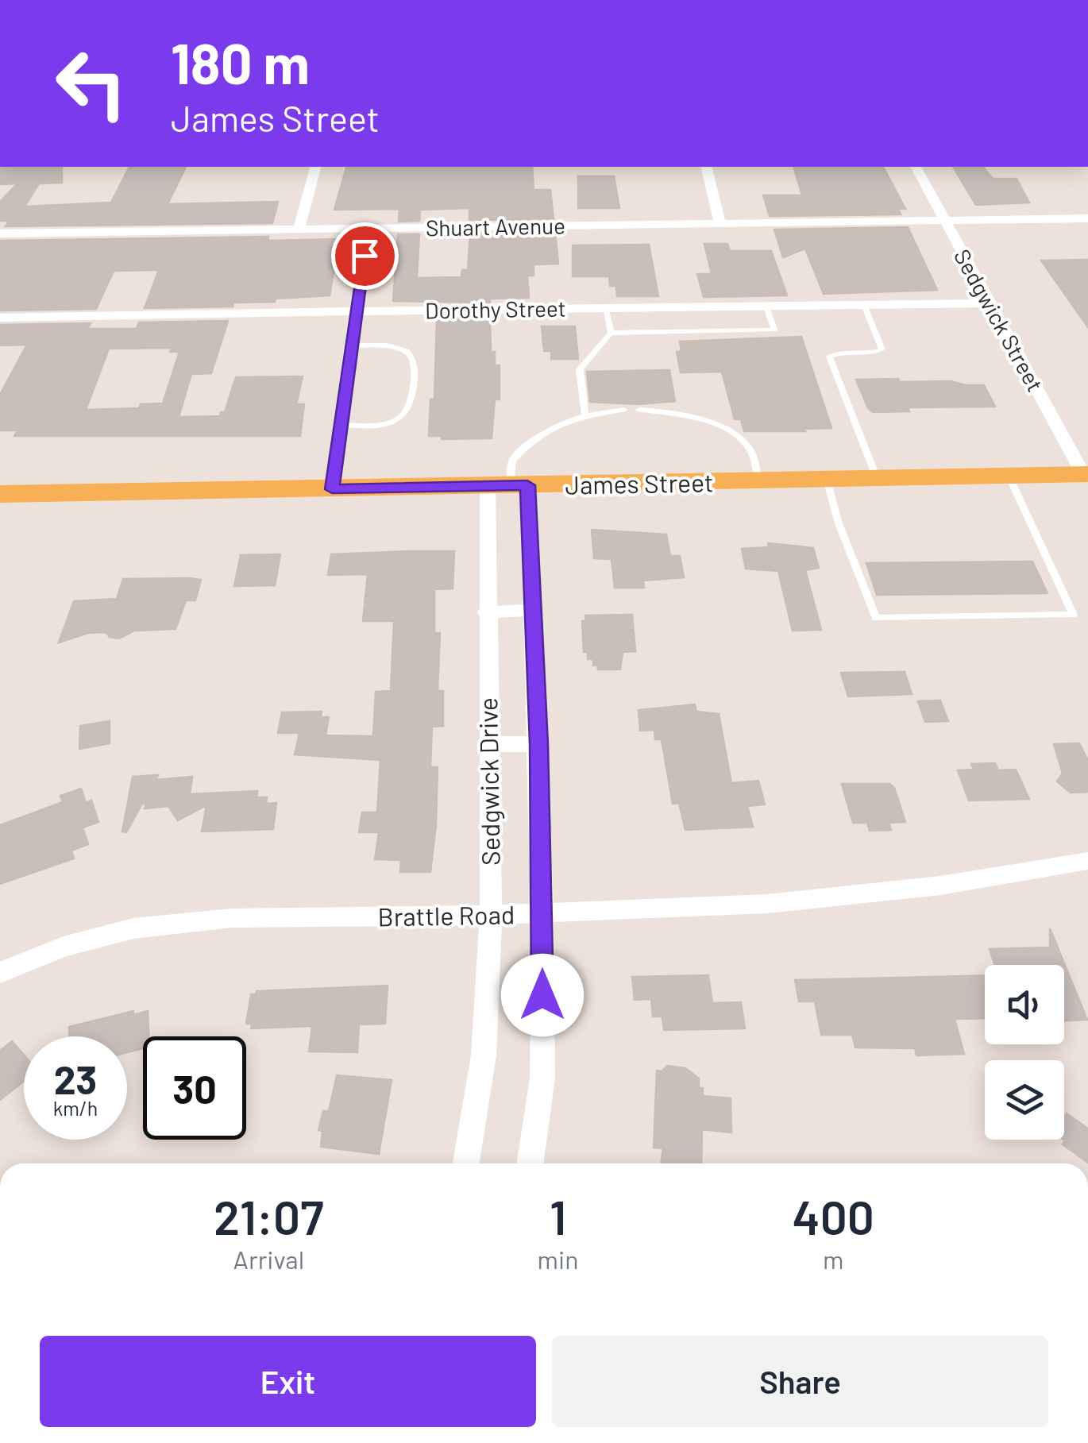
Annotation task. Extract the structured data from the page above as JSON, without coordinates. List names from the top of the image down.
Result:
{
  "streets": {
    "main road": ["James Street"],
    "street": [
      "Shuart Avenue",
      "Dorothy Street",
      "Sedgwick Street",
      "Sedgwick Drive",
      "Brattle Road"
    ]
  },
  "crossings": [
    ["Shuart Avenue", "Sedgwick Street"],
    ["Dorothy Street", "Sedgwick Street"],
    ["Sedgwick Street", "James Street"],
    ["James Street", "Sedgwick Drive"],
    ["Sedgwick Drive", "Brattle Road"]
  ],
  "page": {
    "turn": ["180 m", "James Street"],
    "speed": "23 km/h",
    "limit": "30",
    "eta": [
      "21:07",
      "Arrival",
      "1",
      "min",
      "400",
      "m"
    ],
    "buttons": ["Exit", "Share"]
  }
}
